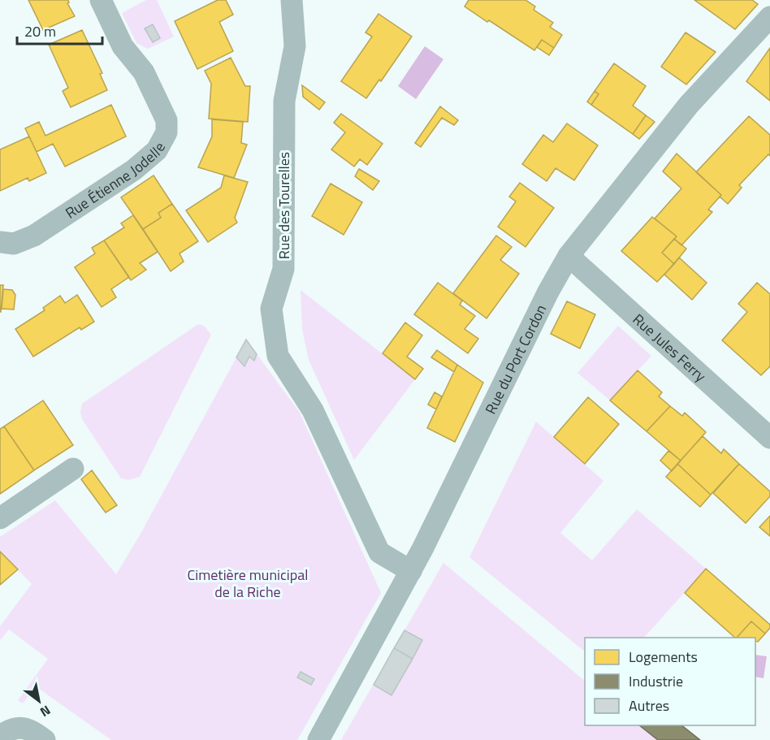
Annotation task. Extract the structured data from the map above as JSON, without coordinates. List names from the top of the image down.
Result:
{
  "streets": {
    "street": [
      "Rue Étienne Jodelle",
      "Rue des Tourelles",
      "Rue Jules Ferry",
      "Rue du Port Cordon"
    ]
  },
  "crossings": [
    ["Rue des Tourelles", "Rue du Port Cordon"],
    ["Rue Jules Ferry", "Rue du Port Cordon"]
  ],
  "parks": ["Cimetière municipal de la Riche"],
  "legend": ["Logements", "Industrie", "Autres"],
  "scale_bar": "20 m",
  "north": "bottom right"
}
